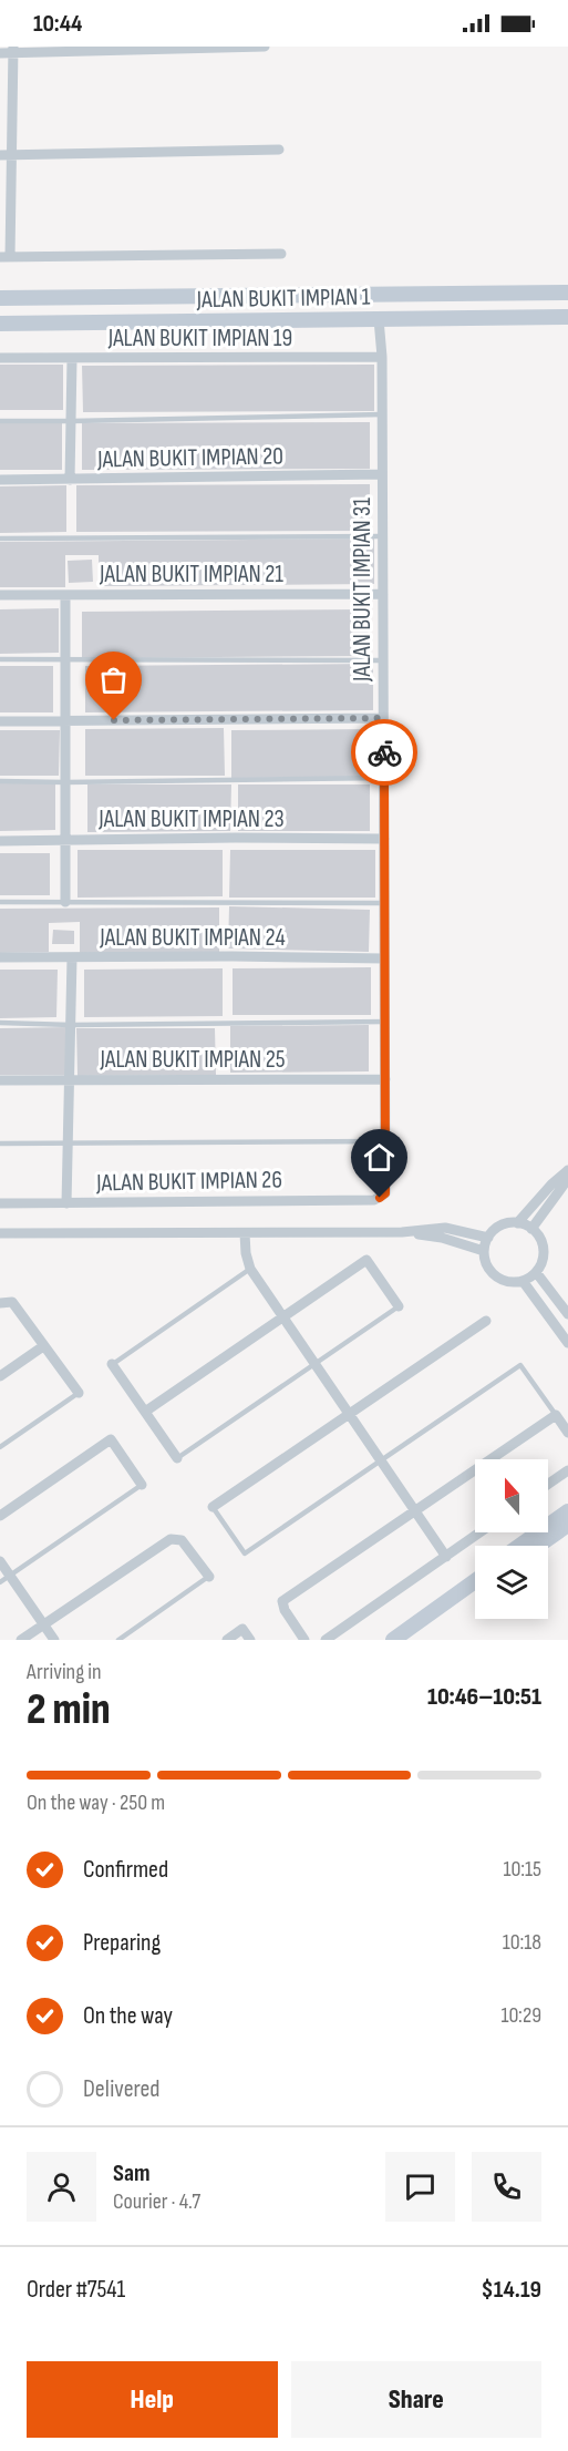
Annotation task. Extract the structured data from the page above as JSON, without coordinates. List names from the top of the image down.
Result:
{
  "streets": {
    "street": [
      "JALAN BUKIT IMPIAN 1",
      "JALAN BUKIT IMPIAN 19",
      "JALAN BUKIT IMPIAN 20",
      "JALAN BUKIT IMPIAN 21",
      "JALAN BUKIT IMPIAN 31",
      "JALAN BUKIT IMPIAN 23",
      "JALAN BUKIT IMPIAN 24",
      "JALAN BUKIT IMPIAN 25",
      "JALAN BUKIT IMPIAN 26"
    ]
  },
  "crossings": [
    ["JALAN BUKIT IMPIAN 19", "JALAN BUKIT IMPIAN 31"],
    ["JALAN BUKIT IMPIAN 20", "JALAN BUKIT IMPIAN 31"],
    ["JALAN BUKIT IMPIAN 21", "JALAN BUKIT IMPIAN 31"],
    ["JALAN BUKIT IMPIAN 31", "JALAN BUKIT IMPIAN 23"],
    ["JALAN BUKIT IMPIAN 31", "JALAN BUKIT IMPIAN 24"],
    ["JALAN BUKIT IMPIAN 31", "JALAN BUKIT IMPIAN 25"],
    ["JALAN BUKIT IMPIAN 31", "JALAN BUKIT IMPIAN 26"]
  ],
  "north": "top",
  "page": {
    "status": "10:44",
    "heading": ["2 min", "Arriving in", "10:46–10:51"],
    "panel": [
      "Sam",
      "Courier · 4.7",
      "Order #7541",
      "$14.19"
    ],
    "bar": "On the way · 250 m",
    "list": [
      ["Confirmed", "10:15"],
      ["Preparing", "10:18"],
      ["On the way", "10:29"],
      "Delivered"
    ],
    "buttons": ["Help", "Share"]
  }
}
